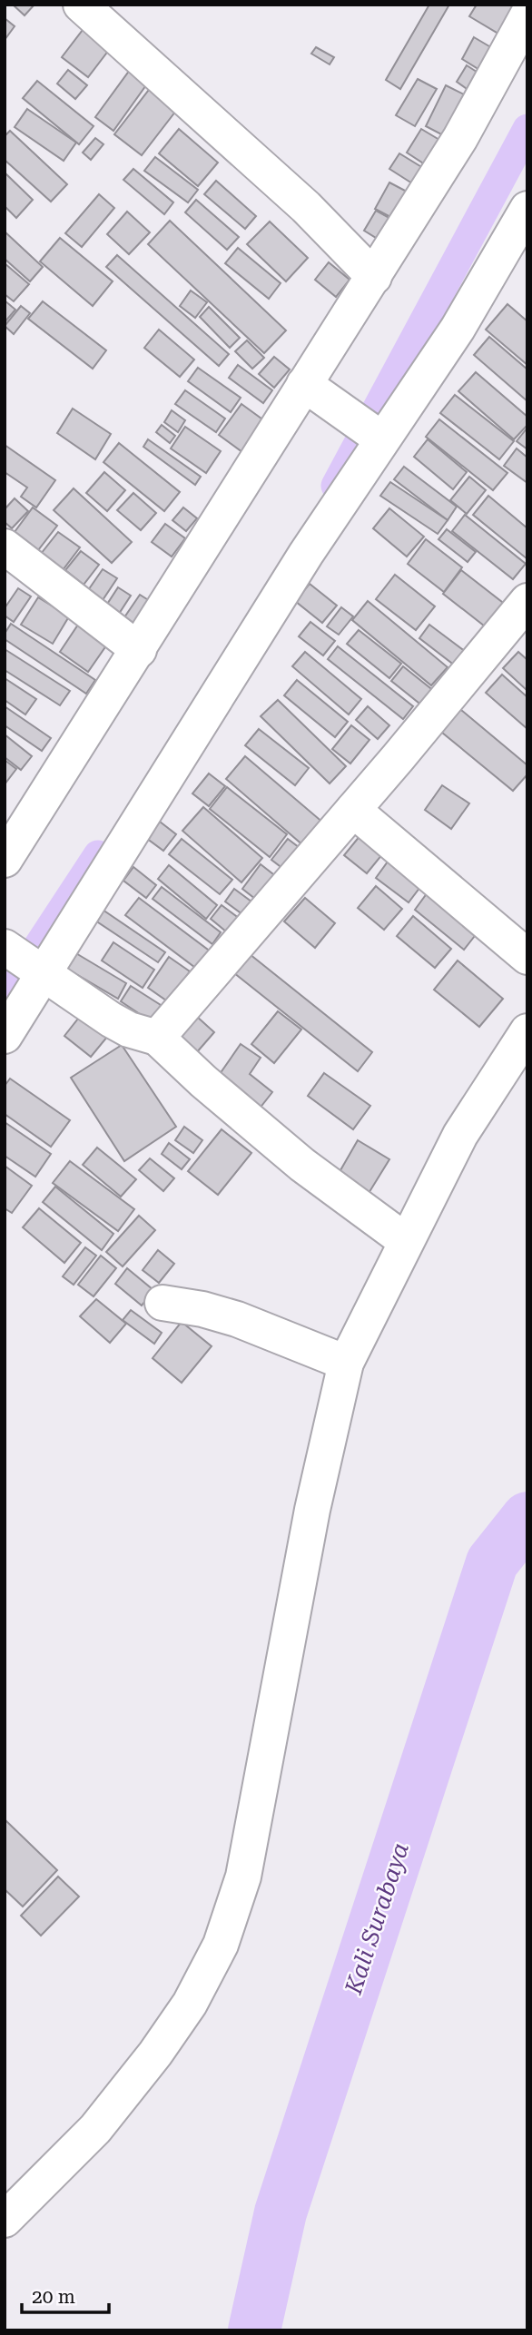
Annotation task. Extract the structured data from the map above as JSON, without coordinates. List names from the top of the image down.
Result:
{
  "water": ["Kali Surabaya"],
  "scale_bar": "20 m"
}
